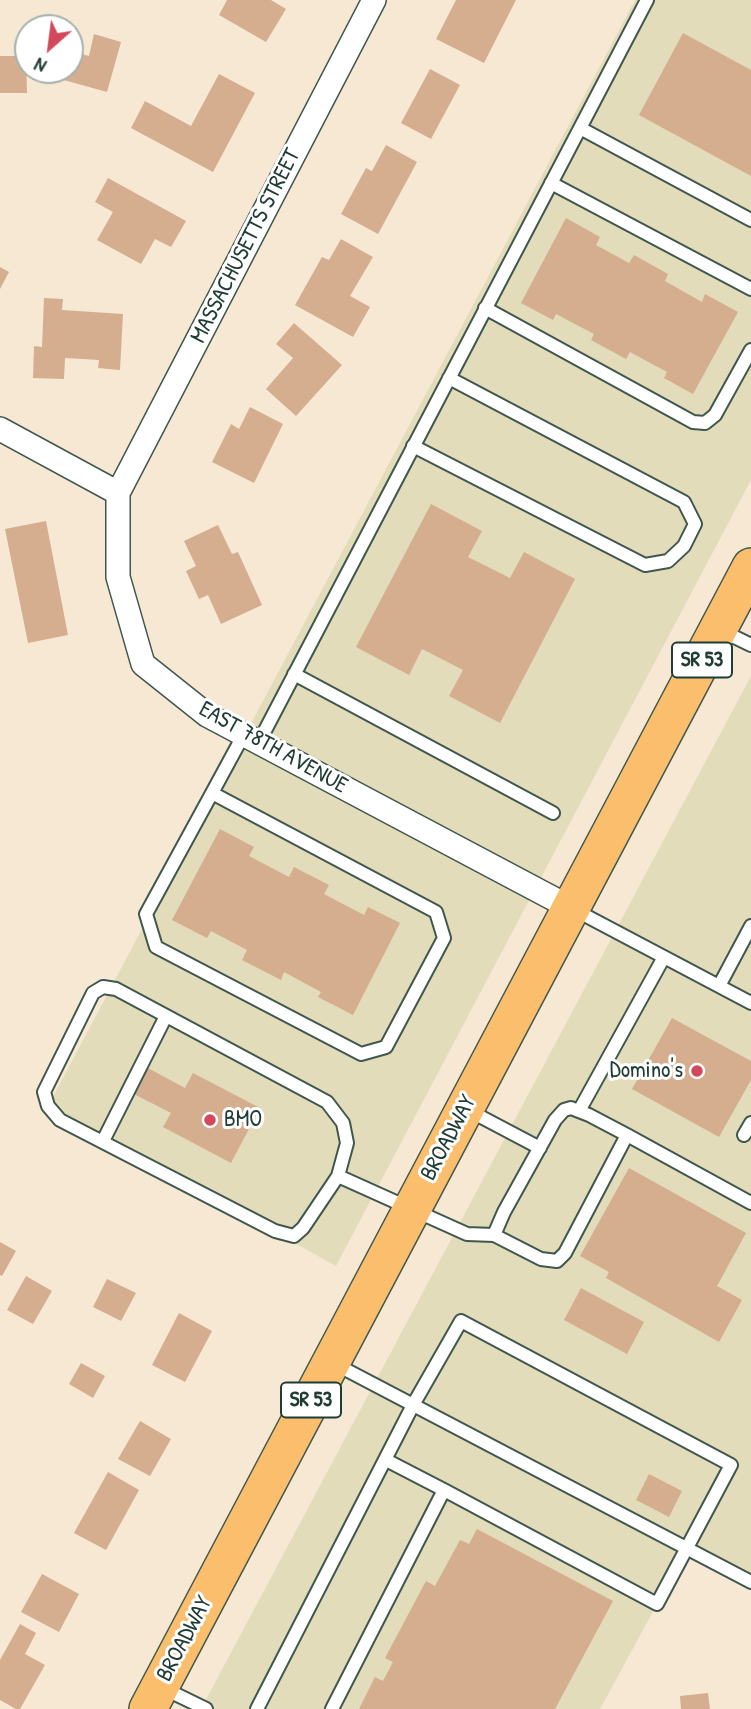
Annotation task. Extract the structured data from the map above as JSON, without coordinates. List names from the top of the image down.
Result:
{
  "streets": {
    "main road": ["SR 53", "BROADWAY"],
    "street": ["MASSACHUSETTS STREET", "EAST 78TH AVENUE"]
  },
  "crossings": [
    ["MASSACHUSETTS STREET", "EAST 78TH AVENUE"],
    ["EAST 78TH AVENUE", "BROADWAY"]
  ],
  "places": ["Domino's", "BMO"],
  "north": "bottom left"
}
